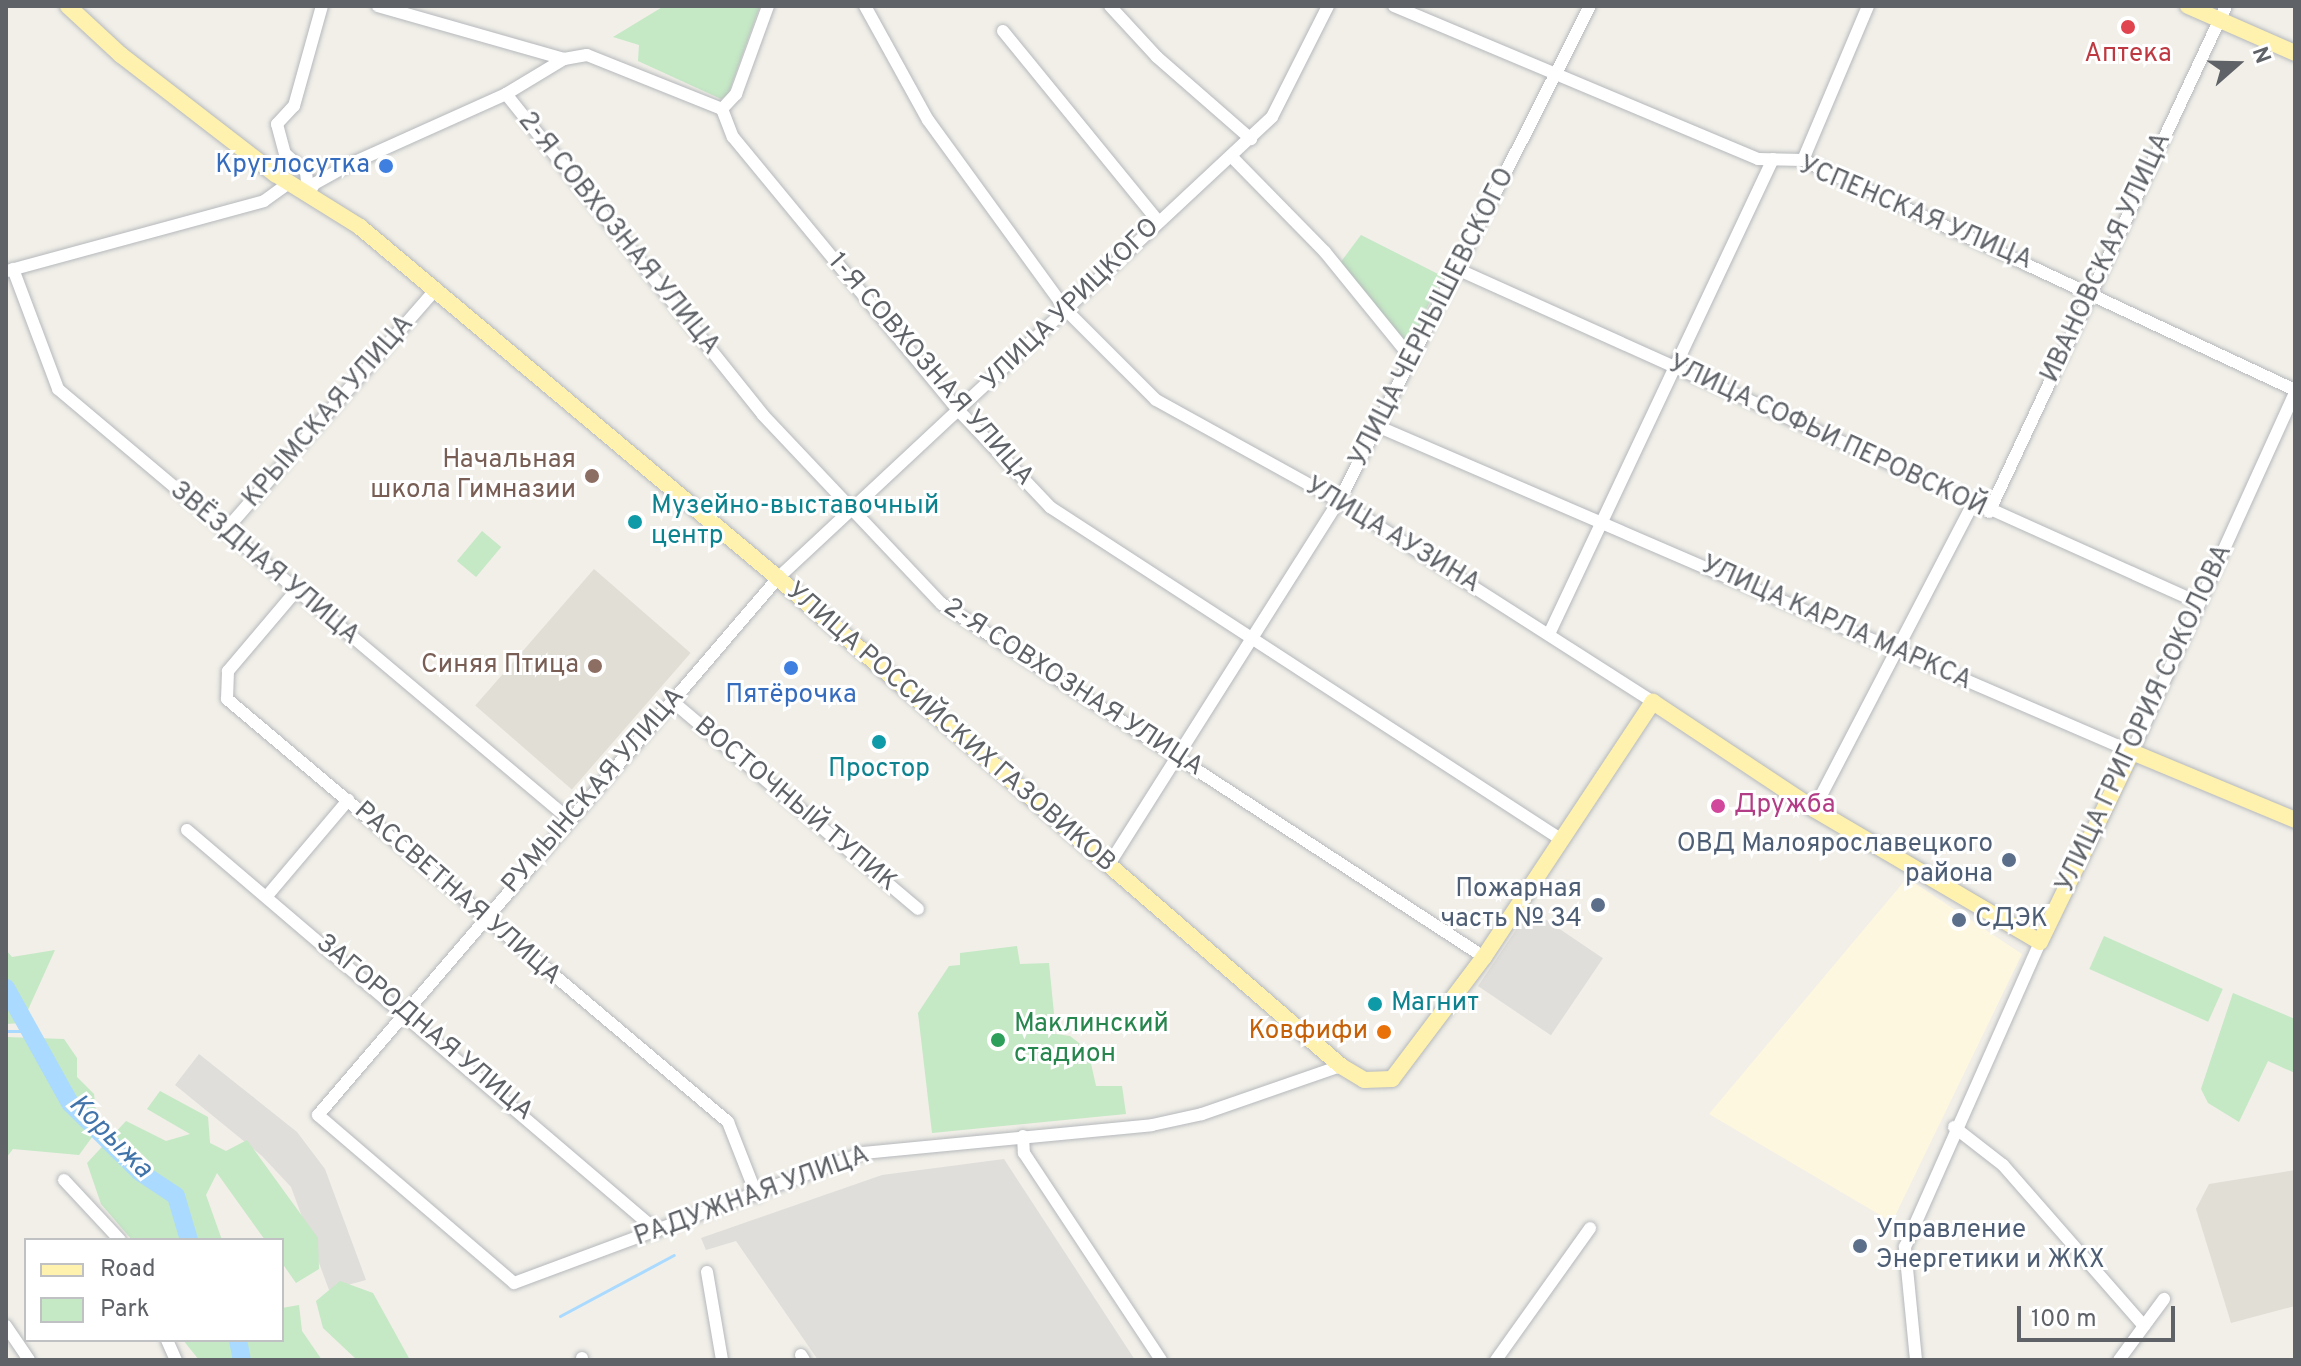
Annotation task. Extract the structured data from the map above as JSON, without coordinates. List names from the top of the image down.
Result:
{
  "streets": {
    "main road": [
      "УЛИЦА АУЗИНА",
      "УЛИЦА КАРЛА МАРКСА",
      "УЛИЦА ГРИГОРИЯ СОКОЛОВА",
      "УЛИЦА РОССИЙСКИХ ГАЗОВИКОВ"
    ],
    "street": [
      "УСПЕНСКАЯ УЛИЦА",
      "2-Я СОВХОЗНАЯ УЛИЦА",
      "ИВАНОВСКАЯ УЛИЦА",
      "УЛИЦА УРИЦКОГО",
      "УЛИЦА ЧЕРНЫШЕВСКОГО",
      "1-Я СОВХОЗНАЯ УЛИЦА",
      "КРЫМСКАЯ УЛИЦА",
      "УЛИЦА СОФЬИ ПЕРОВСКОЙ",
      "ЗВЁЗДНАЯ УЛИЦА",
      "РУМЫНСКАЯ УЛИЦА",
      "ВОСТОЧНЫЙ ТУПИК",
      "РАССВЕТНАЯ УЛИЦА",
      "ЗАГОРОДНАЯ УЛИЦА",
      "РАДУЖНАЯ УЛИЦА"
    ]
  },
  "crossings": [
    ["УСПЕНСКАЯ УЛИЦА", "ИВАНОВСКАЯ УЛИЦА"],
    ["УСПЕНСКАЯ УЛИЦА", "УЛИЦА ЧЕРНЫШЕВСКОГО"],
    ["УСПЕНСКАЯ УЛИЦА", "УЛИЦА ГРИГОРИЯ СОКОЛОВА"],
    ["2-Я СОВХОЗНАЯ УЛИЦА", "УЛИЦА УРИЦКОГО"],
    ["2-Я СОВХОЗНАЯ УЛИЦА", "УЛИЦА ЧЕРНЫШЕВСКОГО"],
    ["2-Я СОВХОЗНАЯ УЛИЦА", "УЛИЦА РОССИЙСКИХ ГАЗОВИКОВ"],
    ["ИВАНОВСКАЯ УЛИЦА", "УЛИЦА СОФЬИ ПЕРОВСКОЙ"],
    ["УЛИЦА УРИЦКОГО", "1-Я СОВХОЗНАЯ УЛИЦА"],
    ["УЛИЦА УРИЦКОГО", "УЛИЦА АУЗИНА"],
    ["УЛИЦА УРИЦКОГО", "УЛИЦА РОССИЙСКИХ ГАЗОВИКОВ"],
    ["УЛИЦА УРИЦКОГО", "РУМЫНСКАЯ УЛИЦА"],
    ["УЛИЦА ЧЕРНЫШЕВСКОГО", "1-Я СОВХОЗНАЯ УЛИЦА"],
    ["УЛИЦА ЧЕРНЫШЕВСКОГО", "УЛИЦА СОФЬИ ПЕРОВСКОЙ"],
    ["УЛИЦА ЧЕРНЫШЕВСКОГО", "УЛИЦА АУЗИНА"],
    ["УЛИЦА ЧЕРНЫШЕВСКОГО", "УЛИЦА КАРЛА МАРКСА"],
    ["УЛИЦА ЧЕРНЫШЕВСКОГО", "УЛИЦА РОССИЙСКИХ ГАЗОВИКОВ"],
    ["КРЫМСКАЯ УЛИЦА", "ЗВЁЗДНАЯ УЛИЦА"],
    ["КРЫМСКАЯ УЛИЦА", "УЛИЦА РОССИЙСКИХ ГАЗОВИКОВ"],
    ["УЛИЦА СОФЬИ ПЕРОВСКОЙ", "УЛИЦА ГРИГОРИЯ СОКОЛОВА"],
    ["УЛИЦА АУЗИНА", "УЛИЦА ГРИГОРИЯ СОКОЛОВА"],
    ["ЗВЁЗДНАЯ УЛИЦА", "РУМЫНСКАЯ УЛИЦА"],
    ["ЗВЁЗДНАЯ УЛИЦА", "РАССВЕТНАЯ УЛИЦА"],
    ["УЛИЦА КАРЛА МАРКСА", "УЛИЦА ГРИГОРИЯ СОКОЛОВА"],
    ["УЛИЦА РОССИЙСКИХ ГАЗОВИКОВ", "РУМЫНСКАЯ УЛИЦА"],
    ["УЛИЦА РОССИЙСКИХ ГАЗОВИКОВ", "РАДУЖНАЯ УЛИЦА"],
    ["РУМЫНСКАЯ УЛИЦА", "ВОСТОЧНЫЙ ТУПИК"],
    ["РУМЫНСКАЯ УЛИЦА", "РАССВЕТНАЯ УЛИЦА"],
    ["РУМЫНСКАЯ УЛИЦА", "ЗАГОРОДНАЯ УЛИЦА"],
    ["РУМЫНСКАЯ УЛИЦА", "РАДУЖНАЯ УЛИЦА"],
    ["РАССВЕТНАЯ УЛИЦА", "РАДУЖНАЯ УЛИЦА"],
    ["ЗАГОРОДНАЯ УЛИЦА", "РАДУЖНАЯ УЛИЦА"]
  ],
  "water": ["Корыжа"],
  "places": [
    "Аптека",
    "Круглосутка",
    "Начальная школа Гимназии",
    "Музейно-выставочный центр",
    "Синяя Птица",
    "Пятёрочка",
    "Простор",
    "Дружба",
    "ОВД Малоярославецкого района",
    "Пожарная часть № 34",
    "СДЭК",
    "Магнит",
    "Ковфифи",
    "Маклинский стадион",
    "Управление Энергетики и ЖКХ"
  ],
  "legend": ["Road", "Park"],
  "scale_bar": "100 m",
  "north": "right"
}
